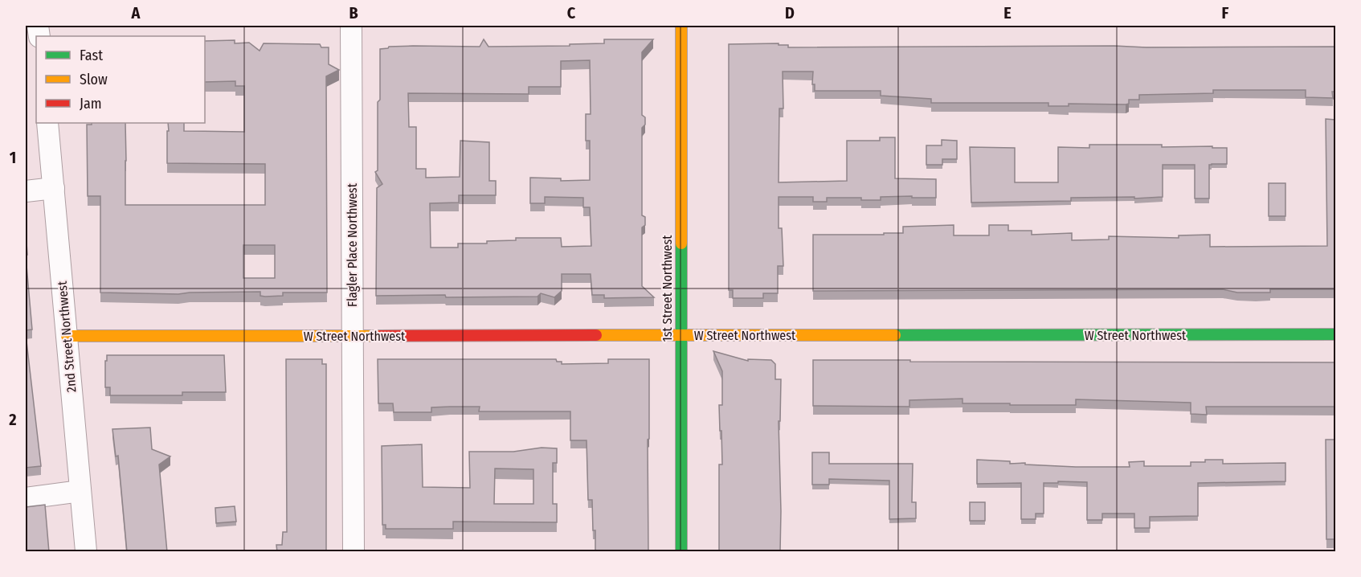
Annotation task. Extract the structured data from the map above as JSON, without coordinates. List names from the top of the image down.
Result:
{
  "streets": {
    "street": [
      "Flagler Place Northwest",
      "1st Street Northwest",
      "W Street Northwest",
      "2nd Street Northwest"
    ]
  },
  "crossings": [
    ["Flagler Place Northwest", "W Street Northwest"],
    ["1st Street Northwest", "W Street Northwest"],
    ["W Street Northwest", "2nd Street Northwest"]
  ],
  "legend": ["Fast", "Slow", "Jam"],
  "grid": {
    "columns": [
      "A",
      "B",
      "C",
      "D",
      "E",
      "F"
    ],
    "rows": ["1", "2"]
  }
}
